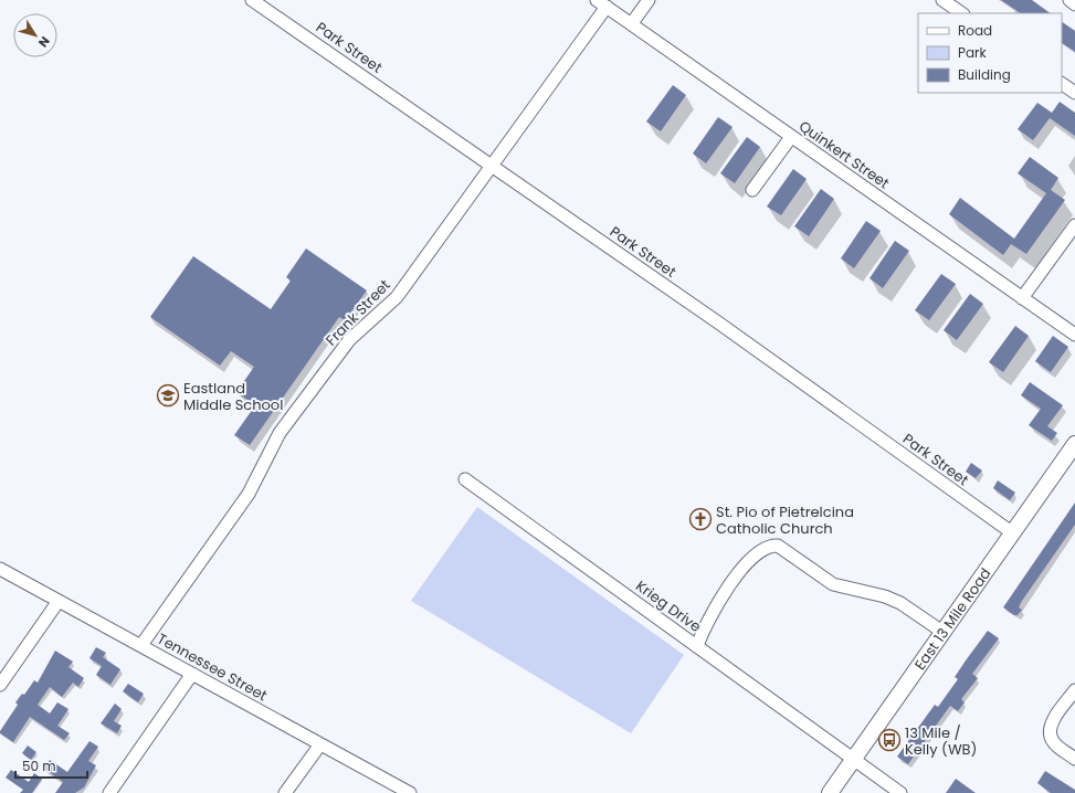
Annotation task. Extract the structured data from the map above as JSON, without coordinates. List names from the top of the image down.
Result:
{
  "streets": {
    "main road": ["East 13 Mile Road"],
    "street": [
      "Park Street",
      "Quinkert Street",
      "Frank Street",
      "Krieg Drive",
      "Tennessee Street"
    ]
  },
  "crossings": [
    ["Park Street", "Frank Street"],
    ["Park Street", "East 13 Mile Road"],
    ["Quinkert Street", "Frank Street"],
    ["Frank Street", "Tennessee Street"],
    ["Krieg Drive", "East 13 Mile Road"]
  ],
  "places": {
    "school or university": ["Eastland Middle School"],
    "church": ["St. Pio of Pietrelcina Catholic Church"],
    "bus stop": ["13 Mile / Kelly (WB)"]
  },
  "legend": ["Road", "Park", "Building"],
  "scale_bar": "50 m",
  "north": "bottom right"
}
